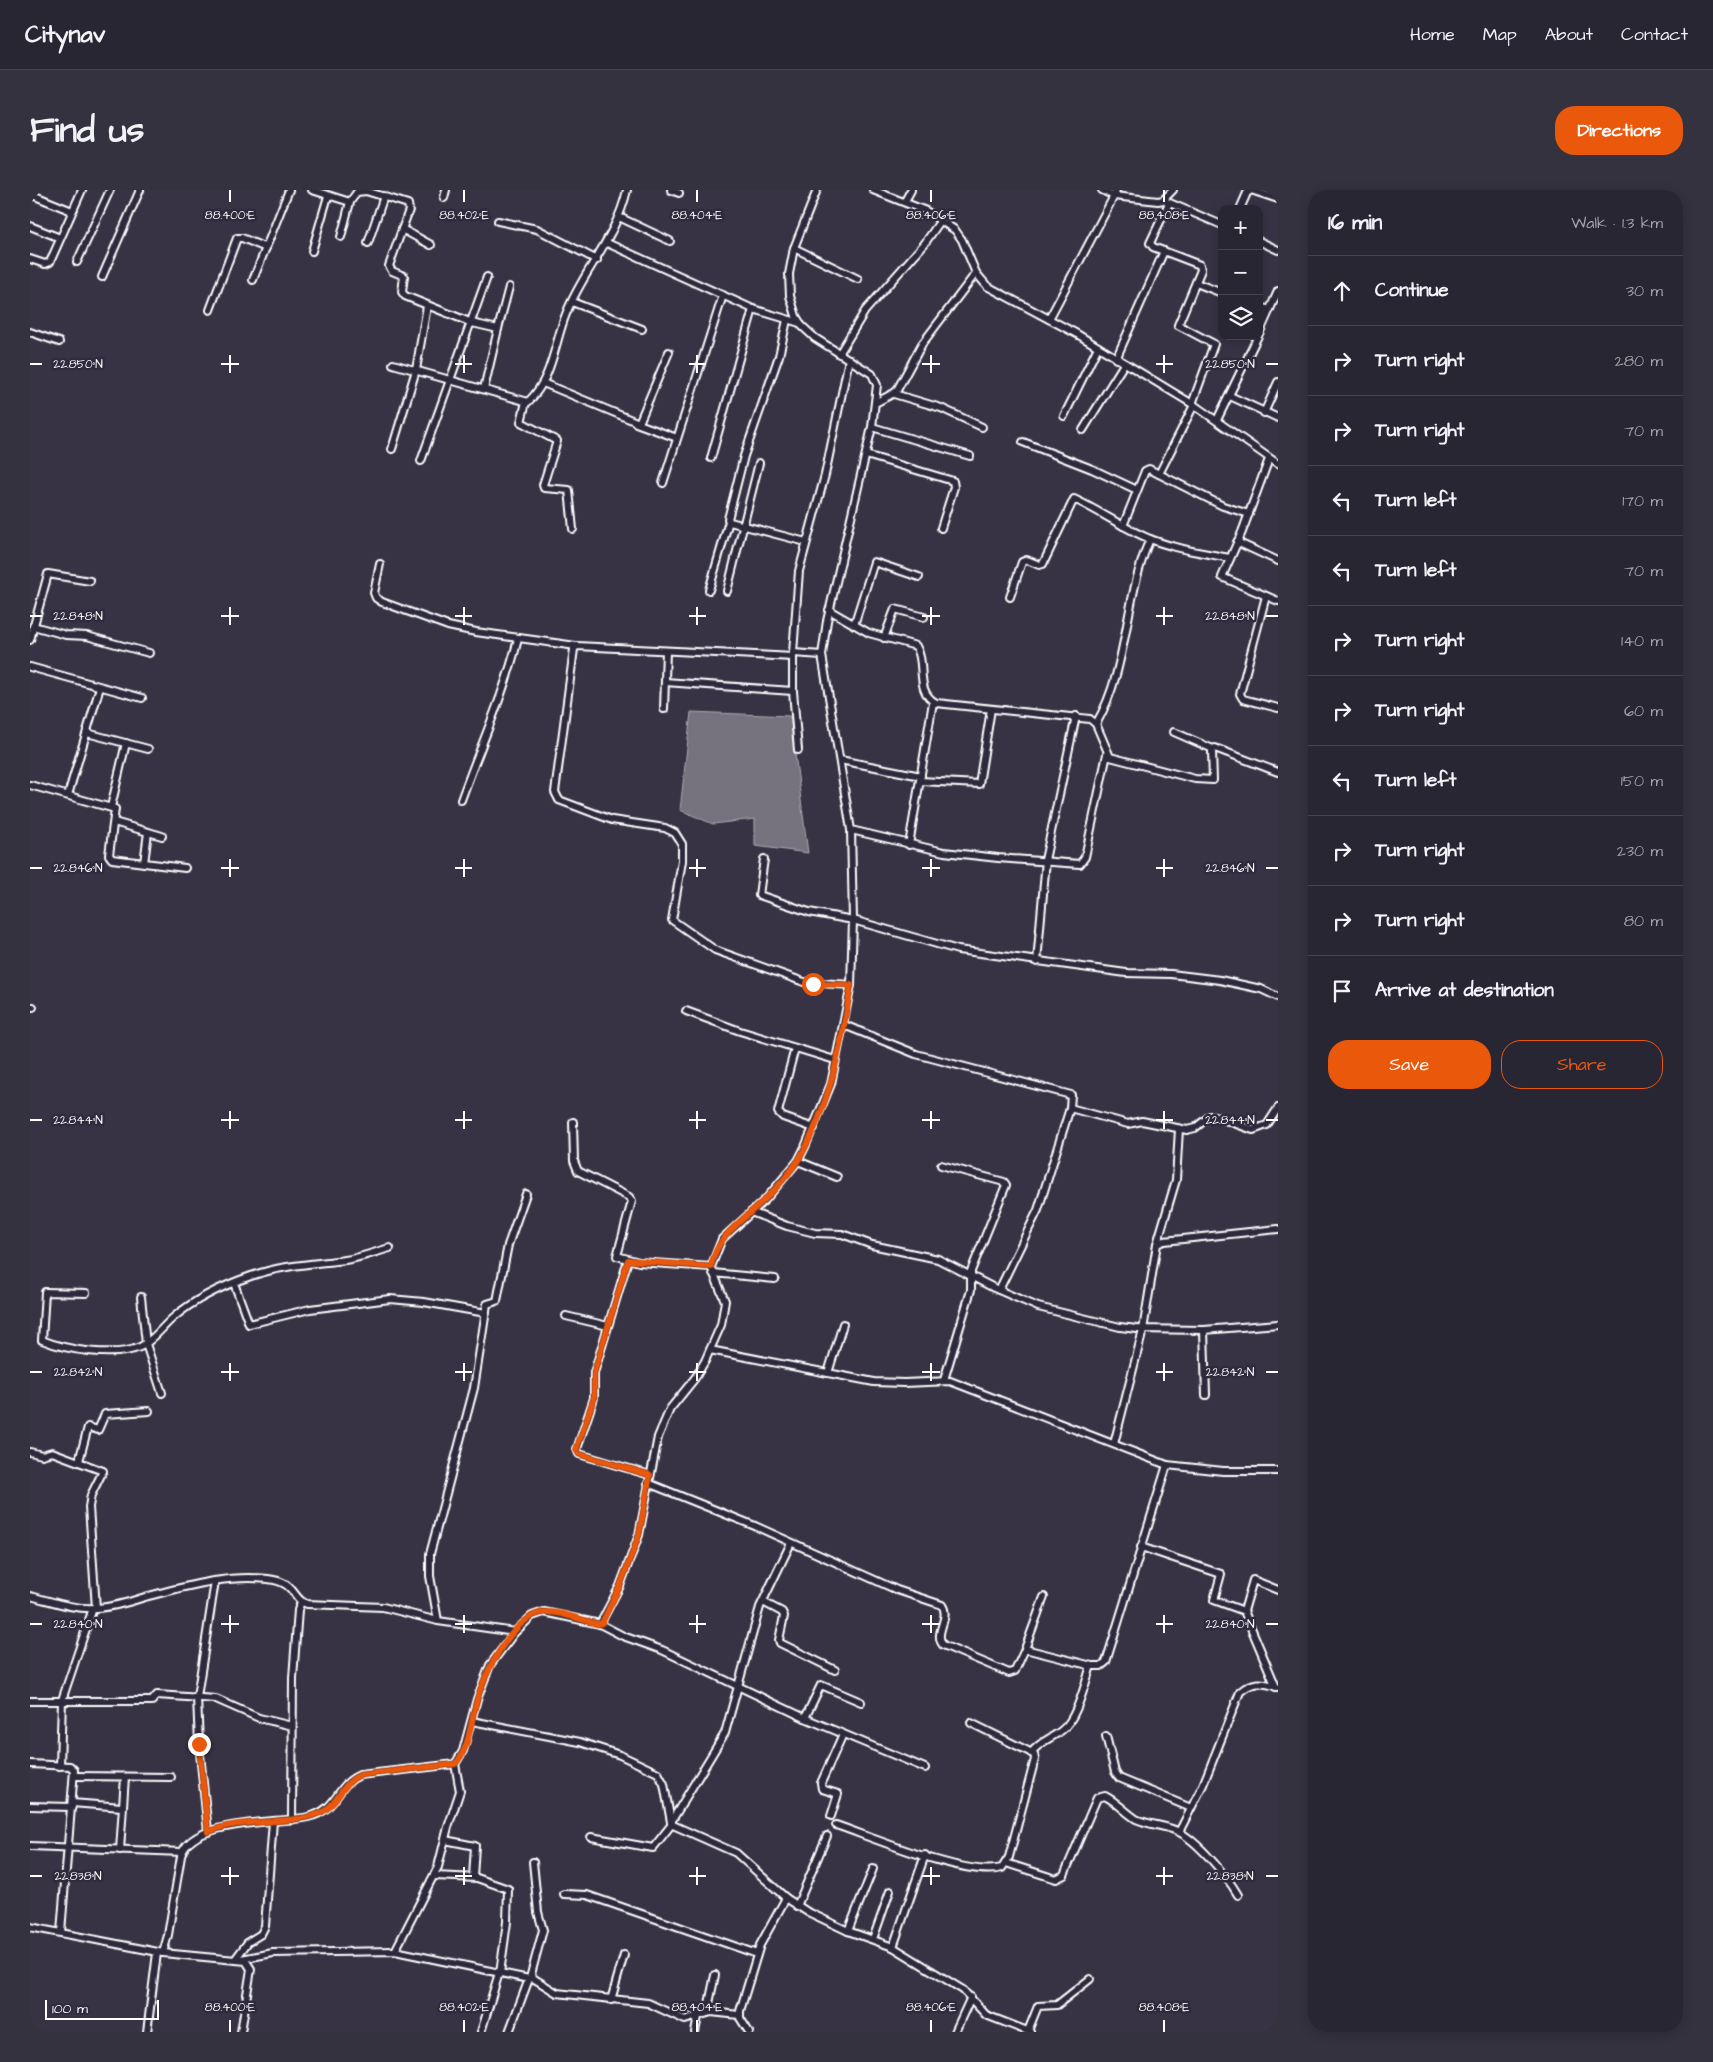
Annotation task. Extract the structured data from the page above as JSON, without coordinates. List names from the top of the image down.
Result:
{
  "scale_bar": "100 m",
  "page": {
    "header": "Citynav",
    "nav": [
      "Home",
      "Map",
      "About",
      "Contact"
    ],
    "title": "Find us",
    "buttons": [
      "Directions",
      ["Save", "Share"]
    ],
    "heading": ["16 min", "Walk · 1.3 km"],
    "map_buttons": ["+", "−"],
    "list": [
      ["Continue", "30 m"],
      ["Turn right", "280 m"],
      ["Turn right", "70 m"],
      ["Turn left", "170 m"],
      ["Turn left", "70 m"],
      ["Turn right", "140 m"],
      ["Turn right", "60 m"],
      ["Turn left", "150 m"],
      ["Turn right", "230 m"],
      ["Turn right", "80 m"],
      "Arrive at destination"
    ],
    "scale": "100 m"
  },
  "coordinates": [
    "88.400°E",
    "88.402°E",
    "88.404°E",
    "88.406°E",
    "88.408°E",
    "22.850°N",
    "22.848°N",
    "22.846°N",
    "22.844°N",
    "22.842°N",
    "22.840°N",
    "22.838°N"
  ]
}
